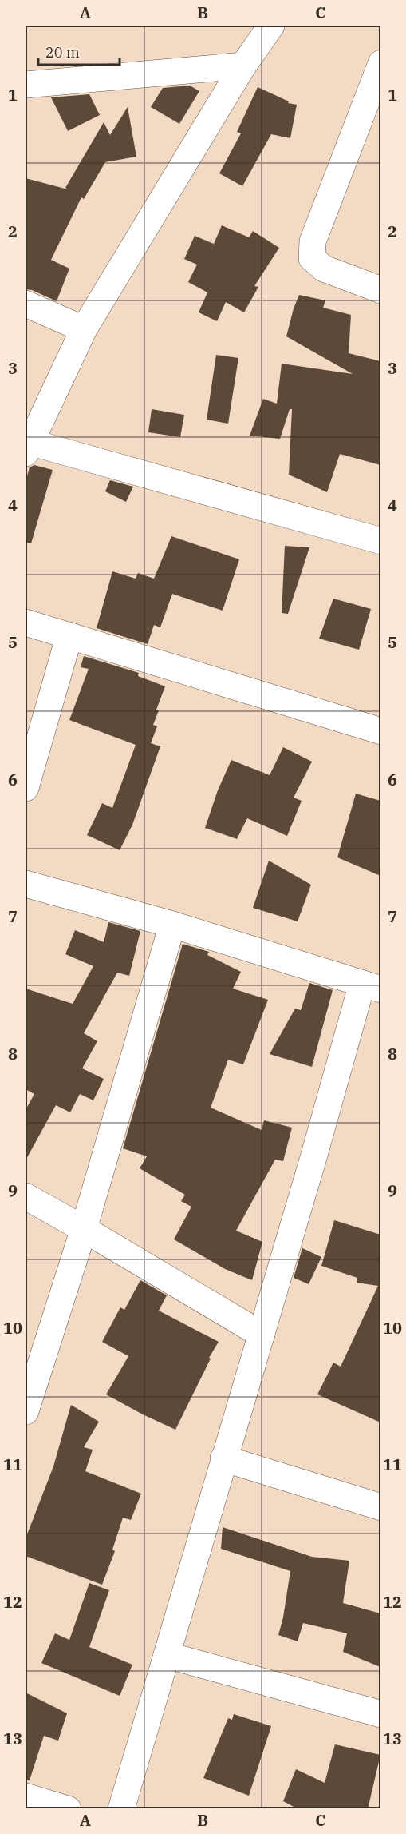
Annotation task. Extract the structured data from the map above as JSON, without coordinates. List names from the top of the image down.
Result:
{
  "scale_bar": "20 m",
  "grid": {
    "columns": ["A", "B", "C"],
    "rows": [
      "1",
      "2",
      "3",
      "4",
      "5",
      "6",
      "7",
      "8",
      "9",
      "10",
      "11",
      "12",
      "13"
    ]
  }
}
